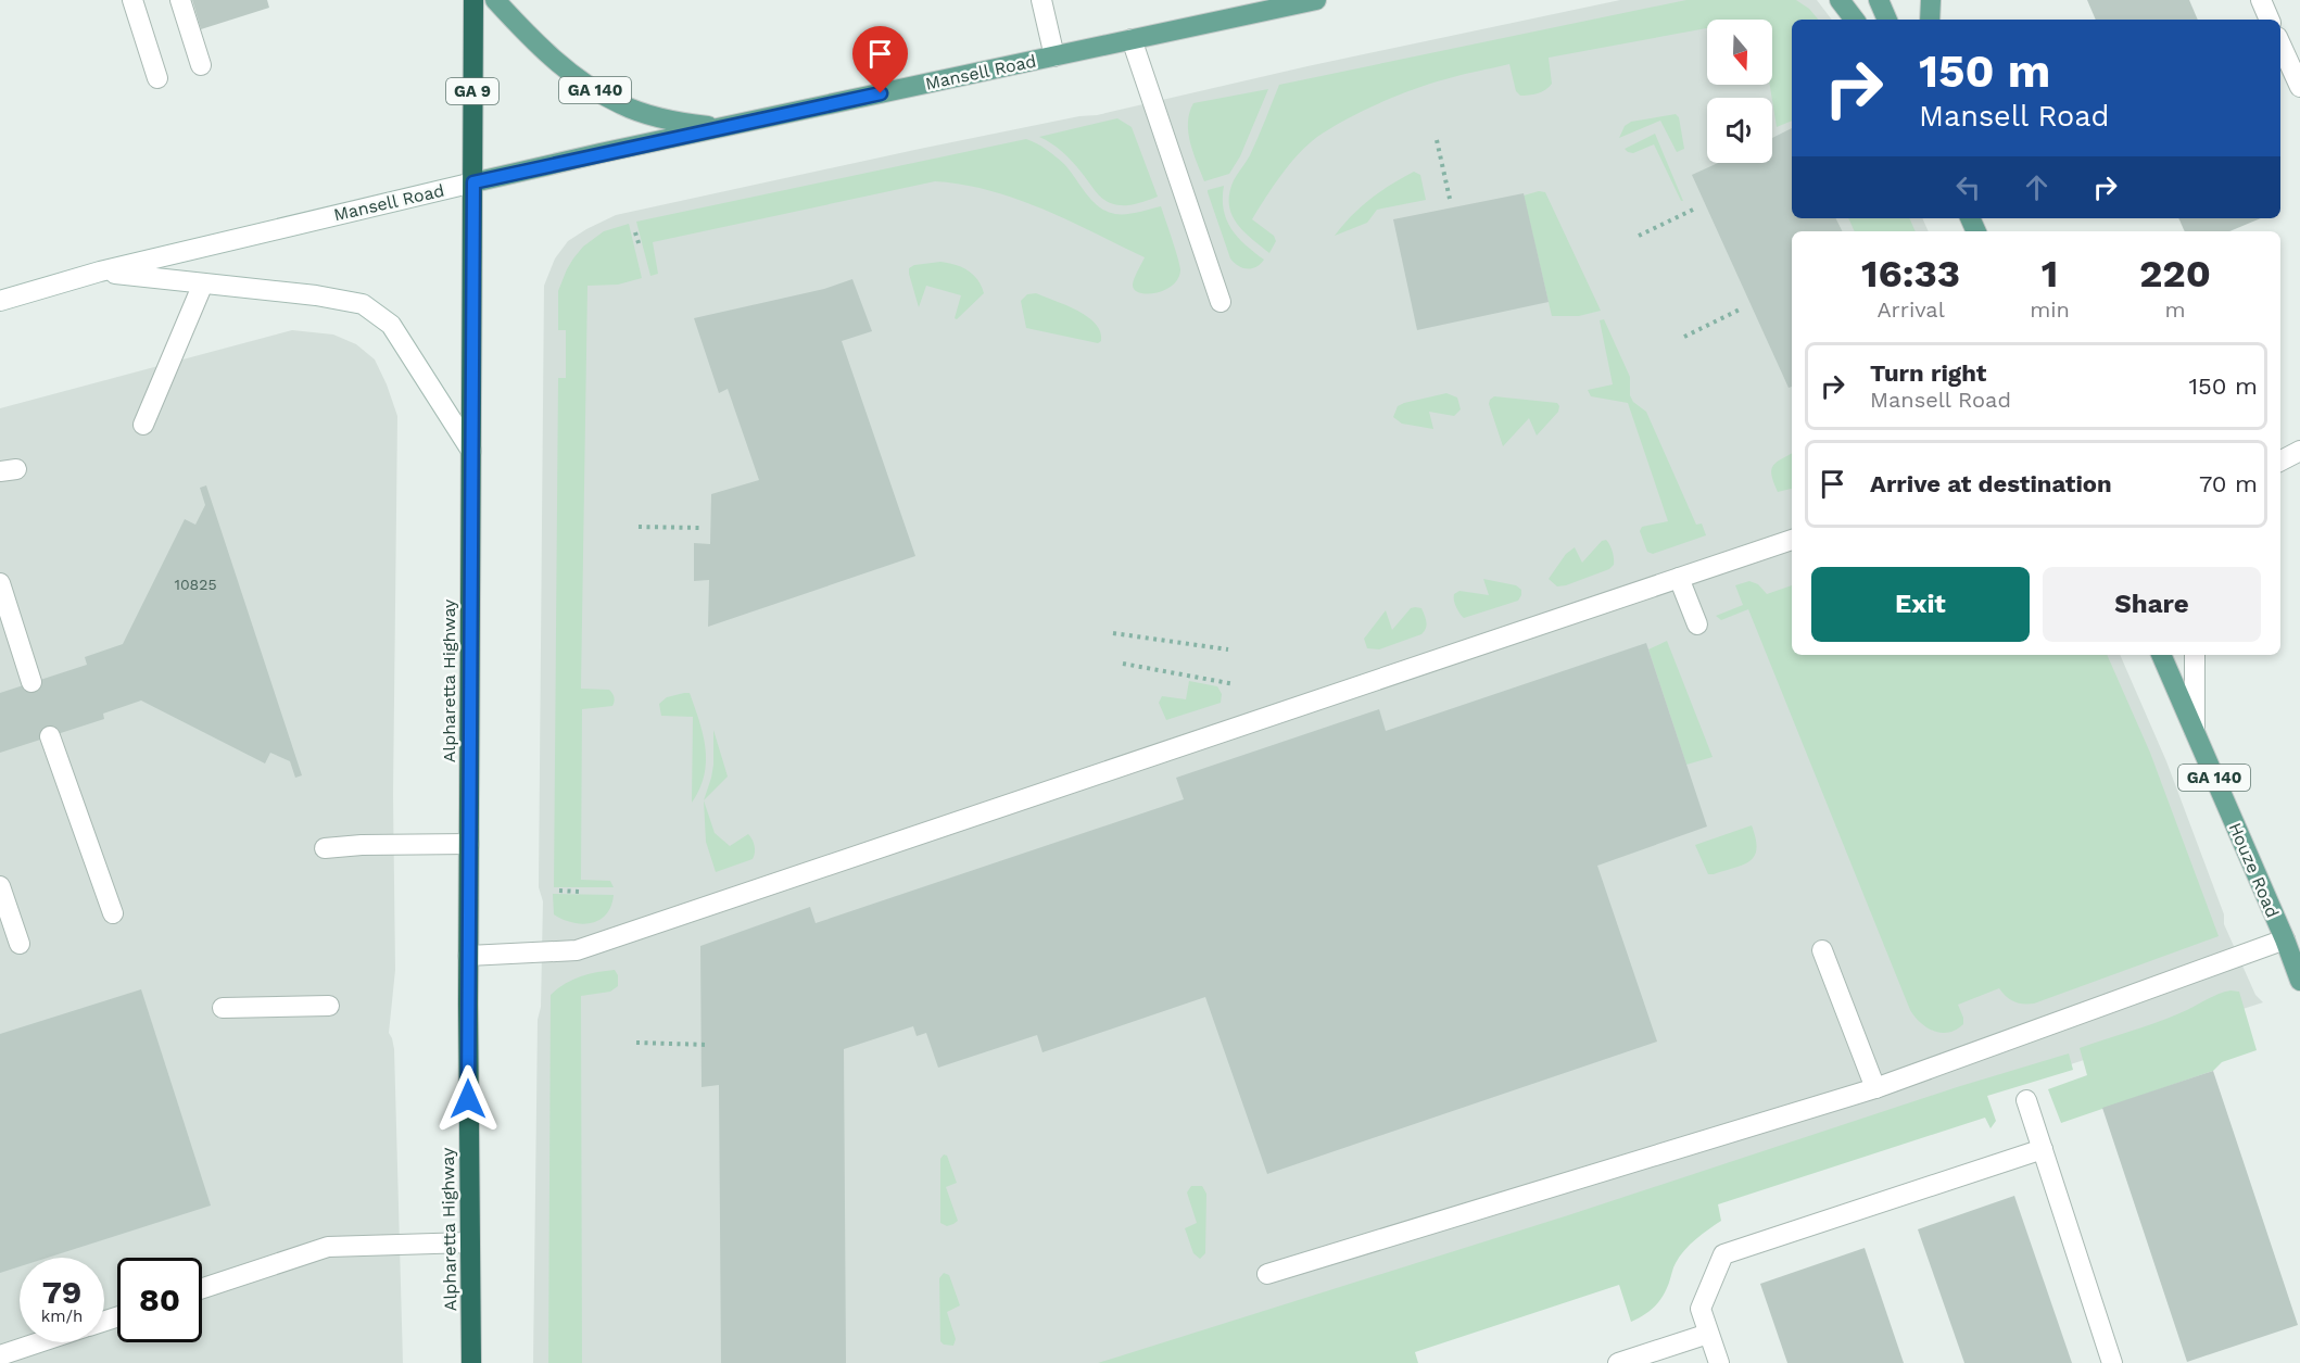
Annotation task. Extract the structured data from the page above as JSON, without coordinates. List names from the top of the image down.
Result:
{
  "streets": {
    "highway": ["GA 9", "Alpharetta Highway"],
    "main road": ["Mansell Road", "GA 140", "Houze Road"]
  },
  "crossings": [
    ["Mansell Road", "GA 140"],
    ["Mansell Road", "Alpharetta Highway"]
  ],
  "house_numbers": ["10825"],
  "north": "bottom",
  "page": {
    "turn": ["150 m", "Mansell Road"],
    "eta": [
      "16:33",
      "Arrival",
      "1",
      "min",
      "220",
      "m"
    ],
    "list": [
      {
        "name": "Turn right",
        "note": "Mansell Road",
        "value": "150 m"
      },
      {
        "name": "Arrive at destination",
        "value": "70 m"
      }
    ],
    "buttons": ["Exit", "Share"],
    "speed": "79 km/h",
    "limit": "80"
  }
}
